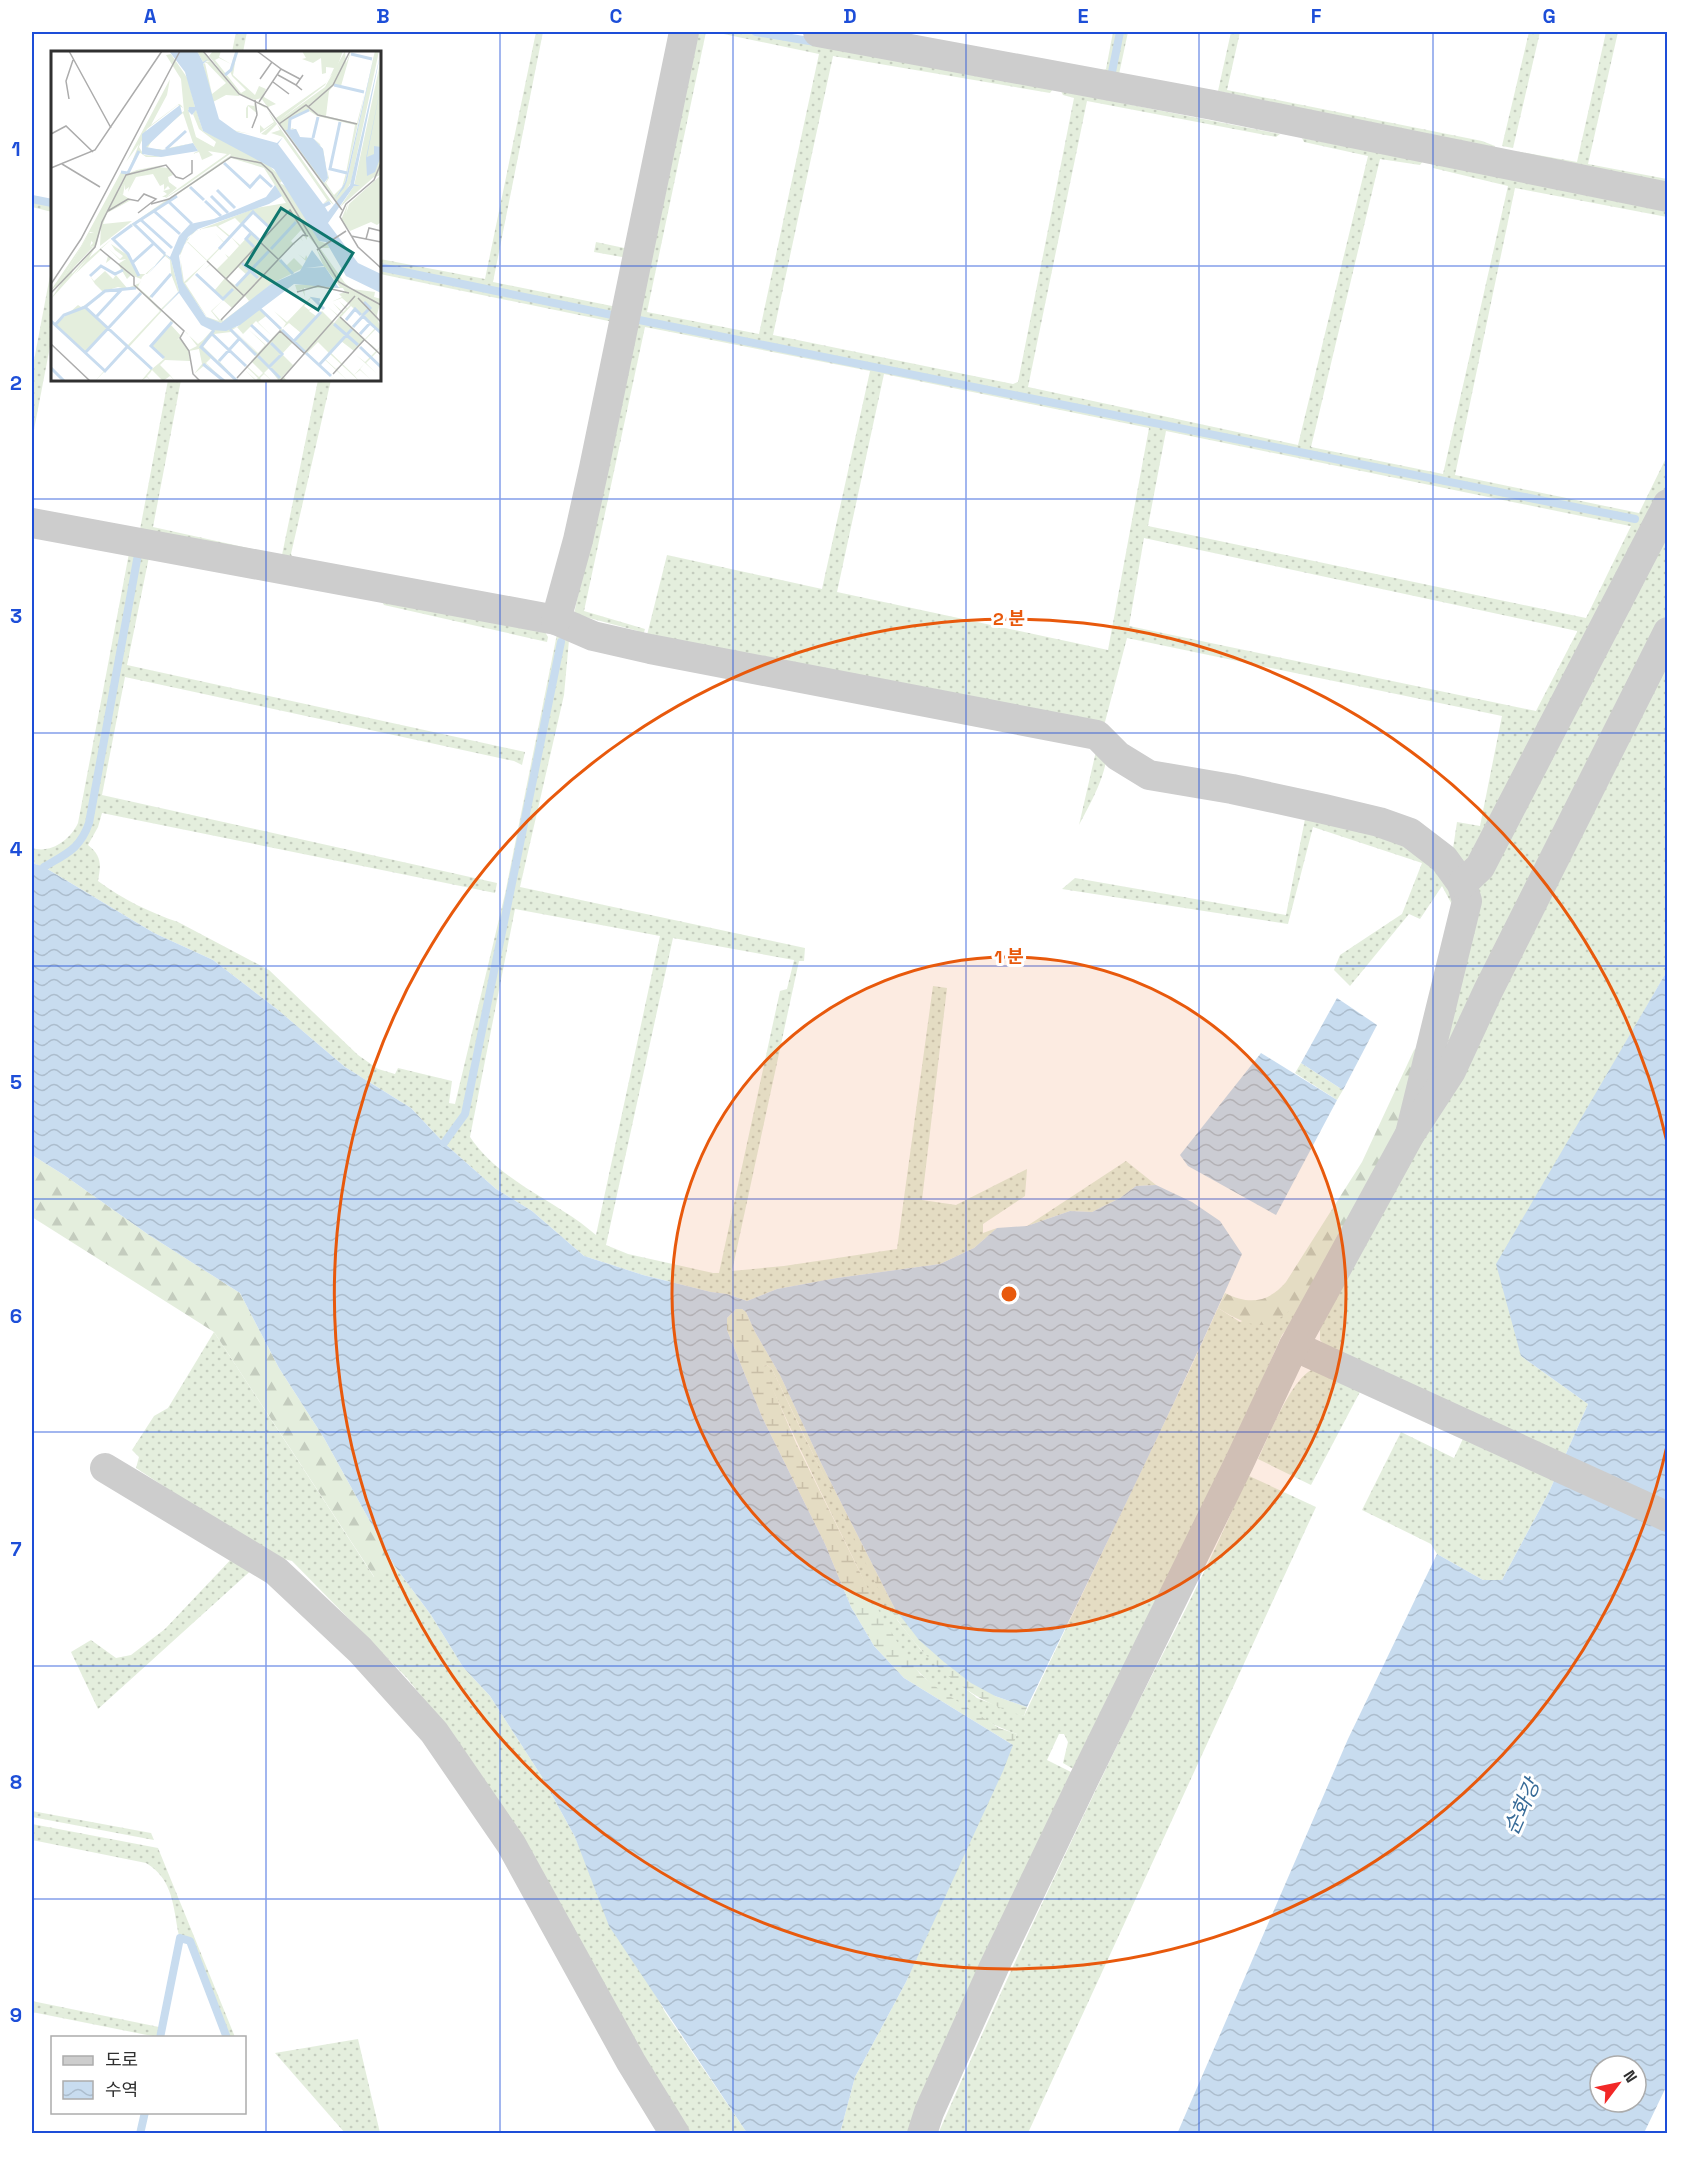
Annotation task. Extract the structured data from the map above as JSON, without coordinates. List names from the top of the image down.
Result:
{
  "water": ["순화강"],
  "legend": ["도로", "수역"],
  "north": "top right",
  "grid": {
    "columns": [
      "A",
      "B",
      "C",
      "D",
      "E",
      "F",
      "G"
    ],
    "rows": [
      "1",
      "2",
      "3",
      "4",
      "5",
      "6",
      "7",
      "8",
      "9"
    ]
  },
  "rings": ["2 분", "1 분"]
}
